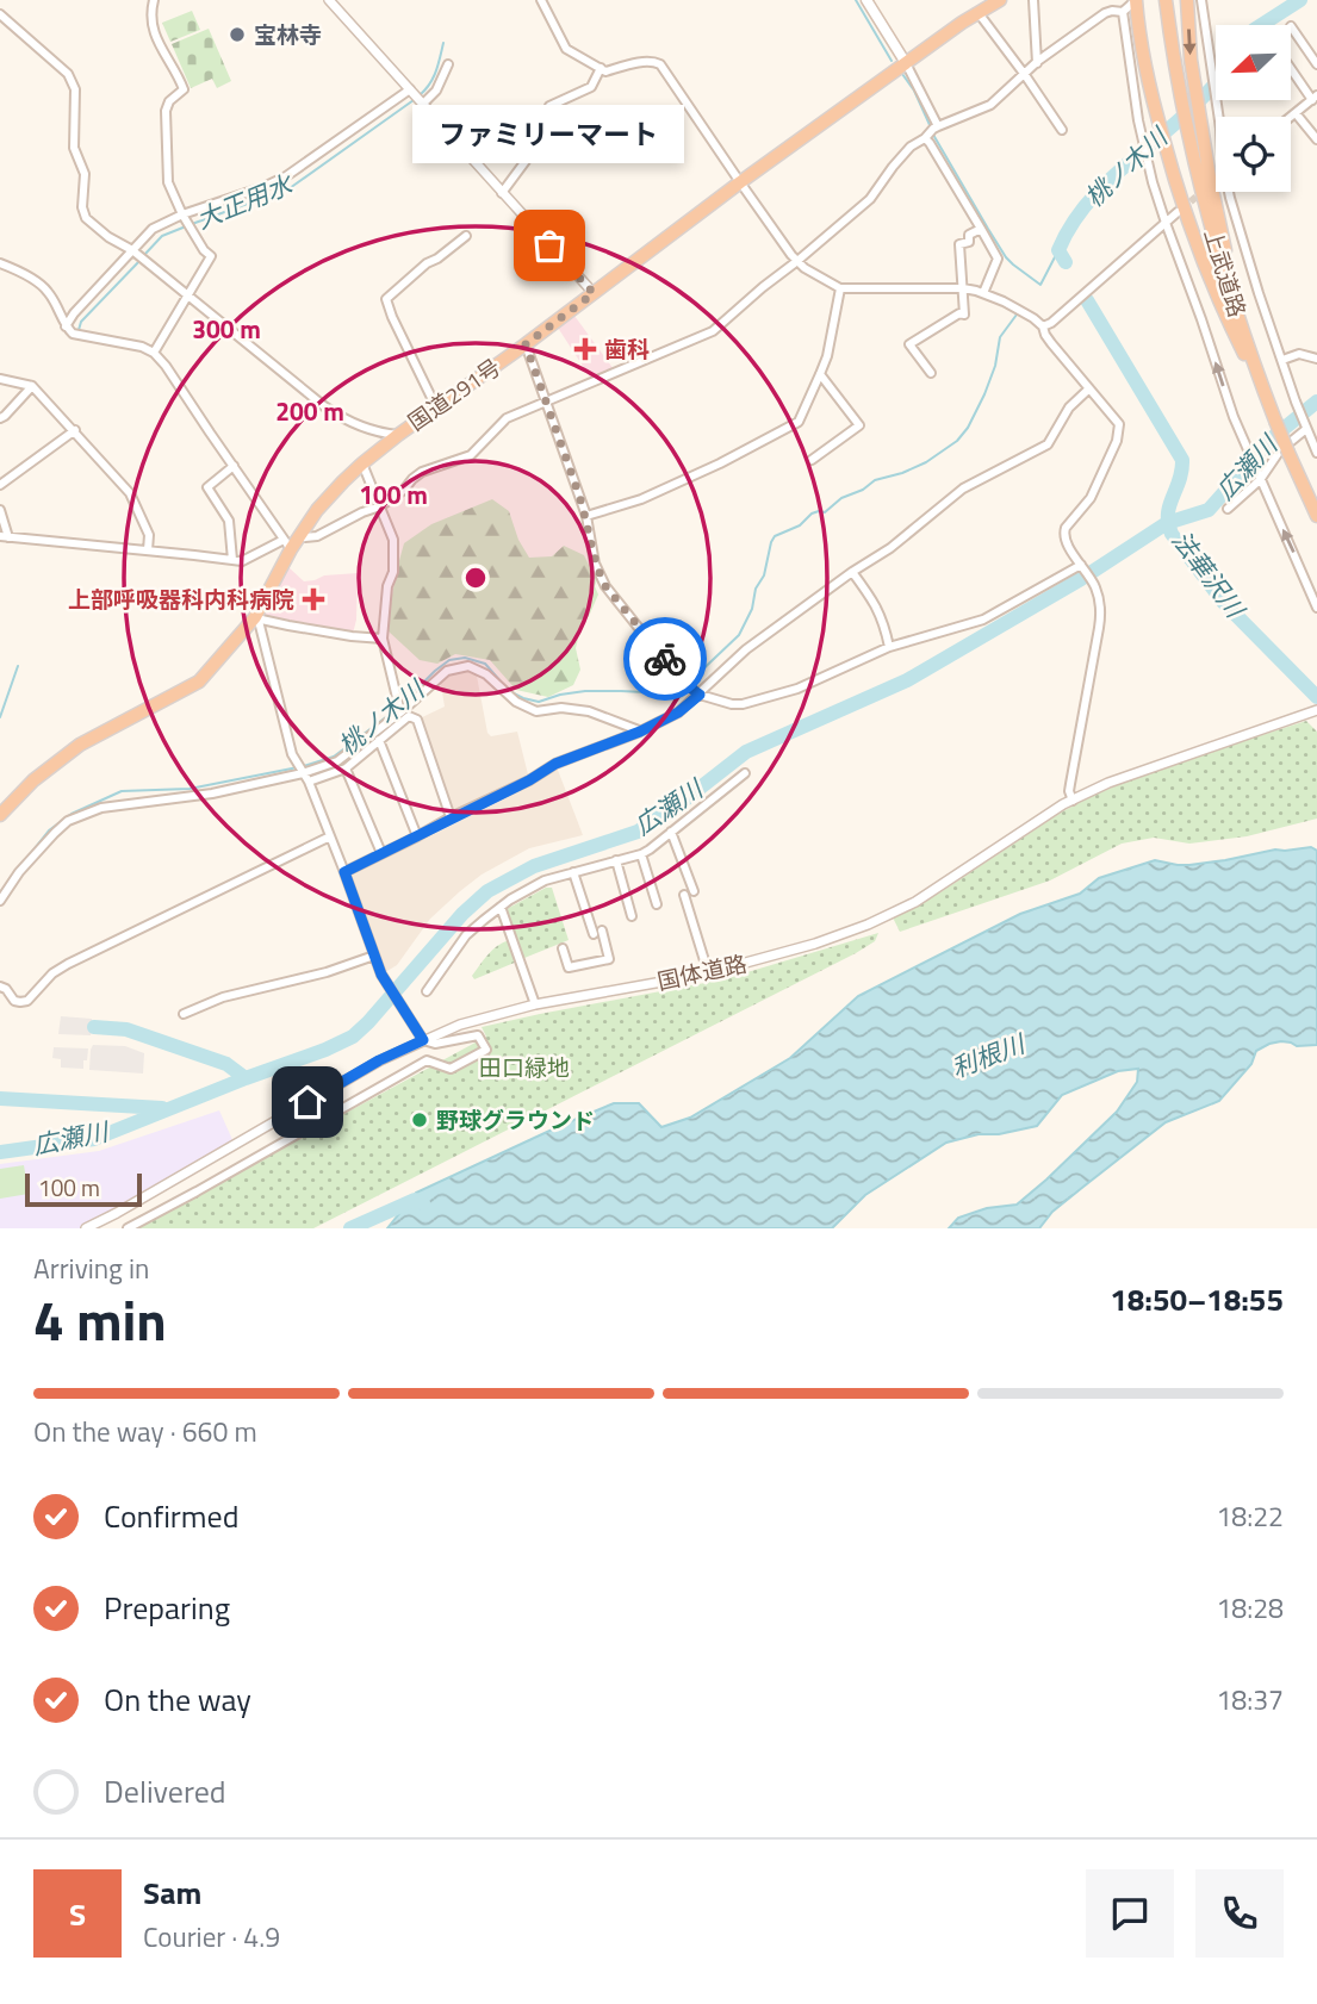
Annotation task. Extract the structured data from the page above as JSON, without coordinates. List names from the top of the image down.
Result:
{
  "streets": {
    "highway": ["上武道路", "国道291号"],
    "street": ["国体道路"]
  },
  "water": [
    "桃ノ木川",
    "大正用水",
    "広瀬川",
    "法華沢川",
    "利根川"
  ],
  "parks": ["田口緑地"],
  "places": {
    "other": ["宝林寺", "ファミリーマート", "野球グラウンド"],
    "health": ["歯科", "上部呼吸器科内科病院"]
  },
  "scale_bar": "100 m",
  "north": "bottom left",
  "page": {
    "bubble": "ファミリーマート",
    "scale": "100 m",
    "heading": ["4 min", "Arriving in", "18:50–18:55"],
    "panel": ["Sam", "Courier · 4.9"],
    "bar": "On the way · 660 m",
    "list": [
      ["Confirmed", "18:22"],
      ["Preparing", "18:28"],
      ["On the way", "18:37"],
      "Delivered"
    ],
    "round": "S"
  },
  "rings": ["300 m", "200 m", "100 m"]
}
